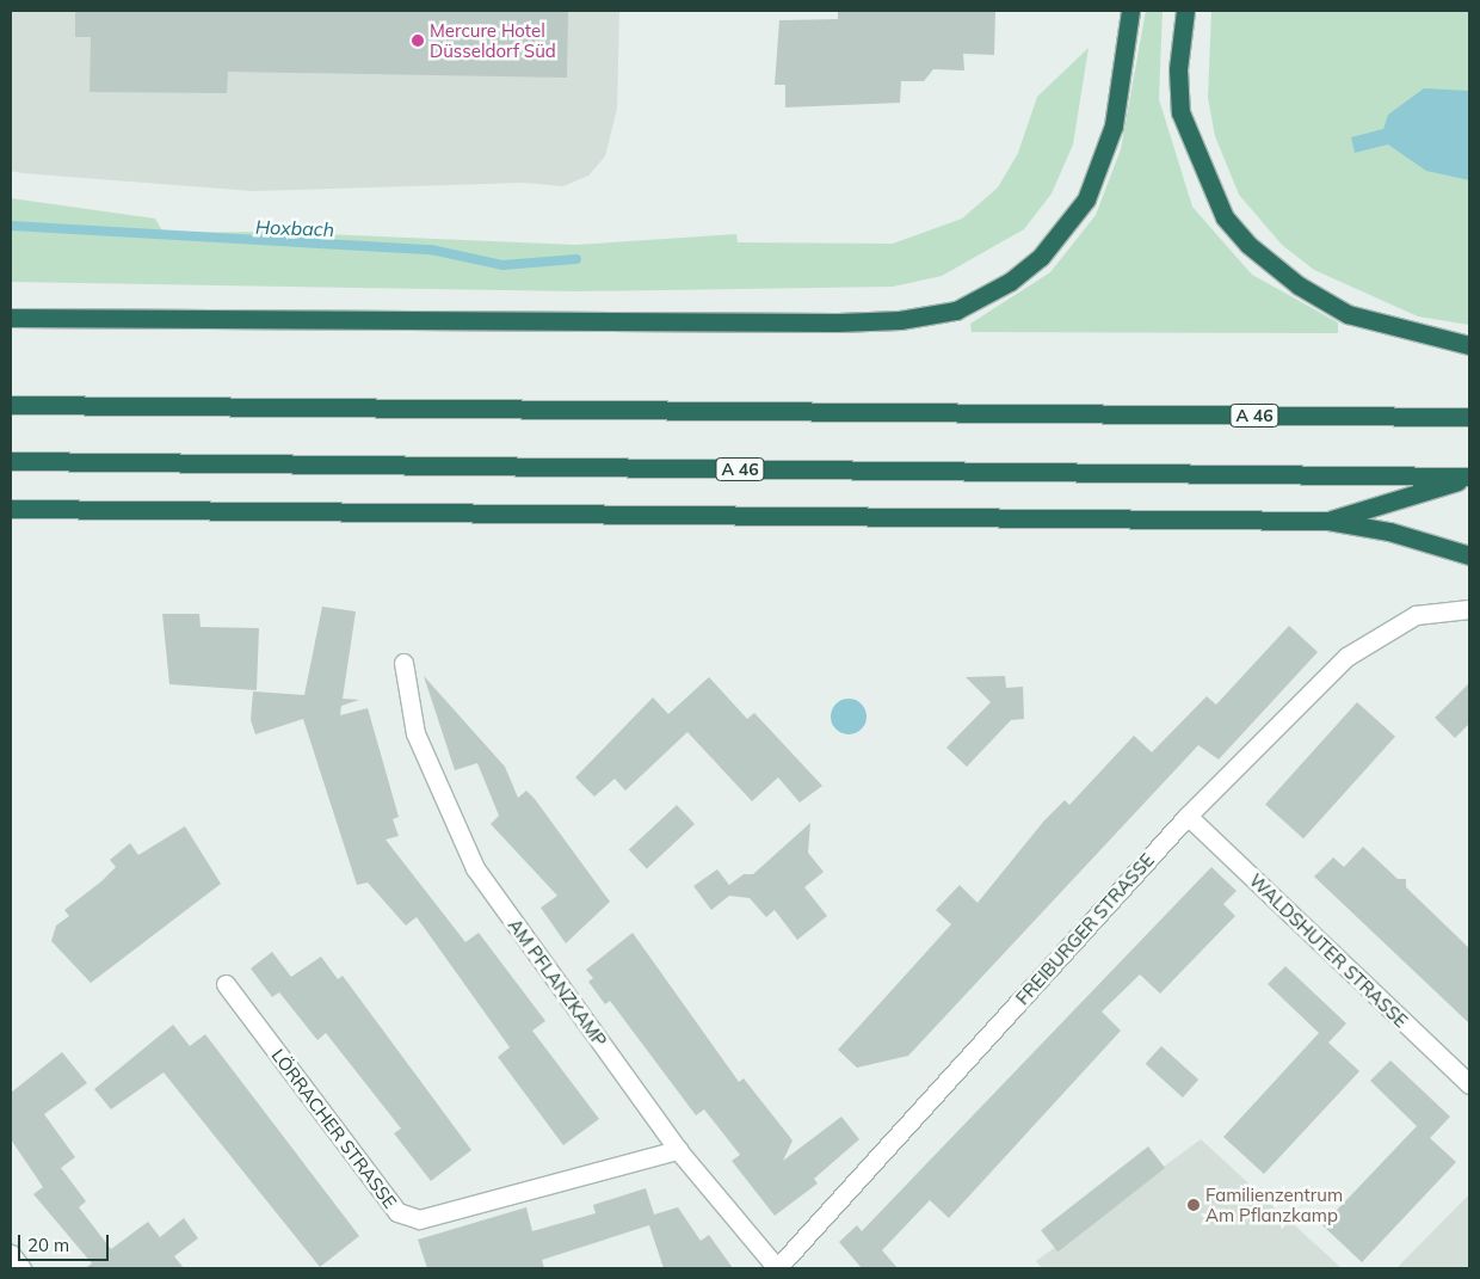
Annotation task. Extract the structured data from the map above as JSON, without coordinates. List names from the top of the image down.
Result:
{
  "streets": {
    "highway": ["A 46"],
    "street": [
      "FREIBURGER STRASSE",
      "WALDSHUTER STRASSE",
      "AM PFLANZKAMP",
      "LÖRRACHER STRASSE"
    ]
  },
  "crossings": [
    ["FREIBURGER STRASSE", "WALDSHUTER STRASSE"],
    ["FREIBURGER STRASSE", "AM PFLANZKAMP"],
    ["AM PFLANZKAMP", "LÖRRACHER STRASSE"]
  ],
  "water": ["Hoxbach"],
  "places": ["Mercure Hotel Düsseldorf Süd", "Familienzentrum Am Pflanzkamp"],
  "scale_bar": "20 m"
}
